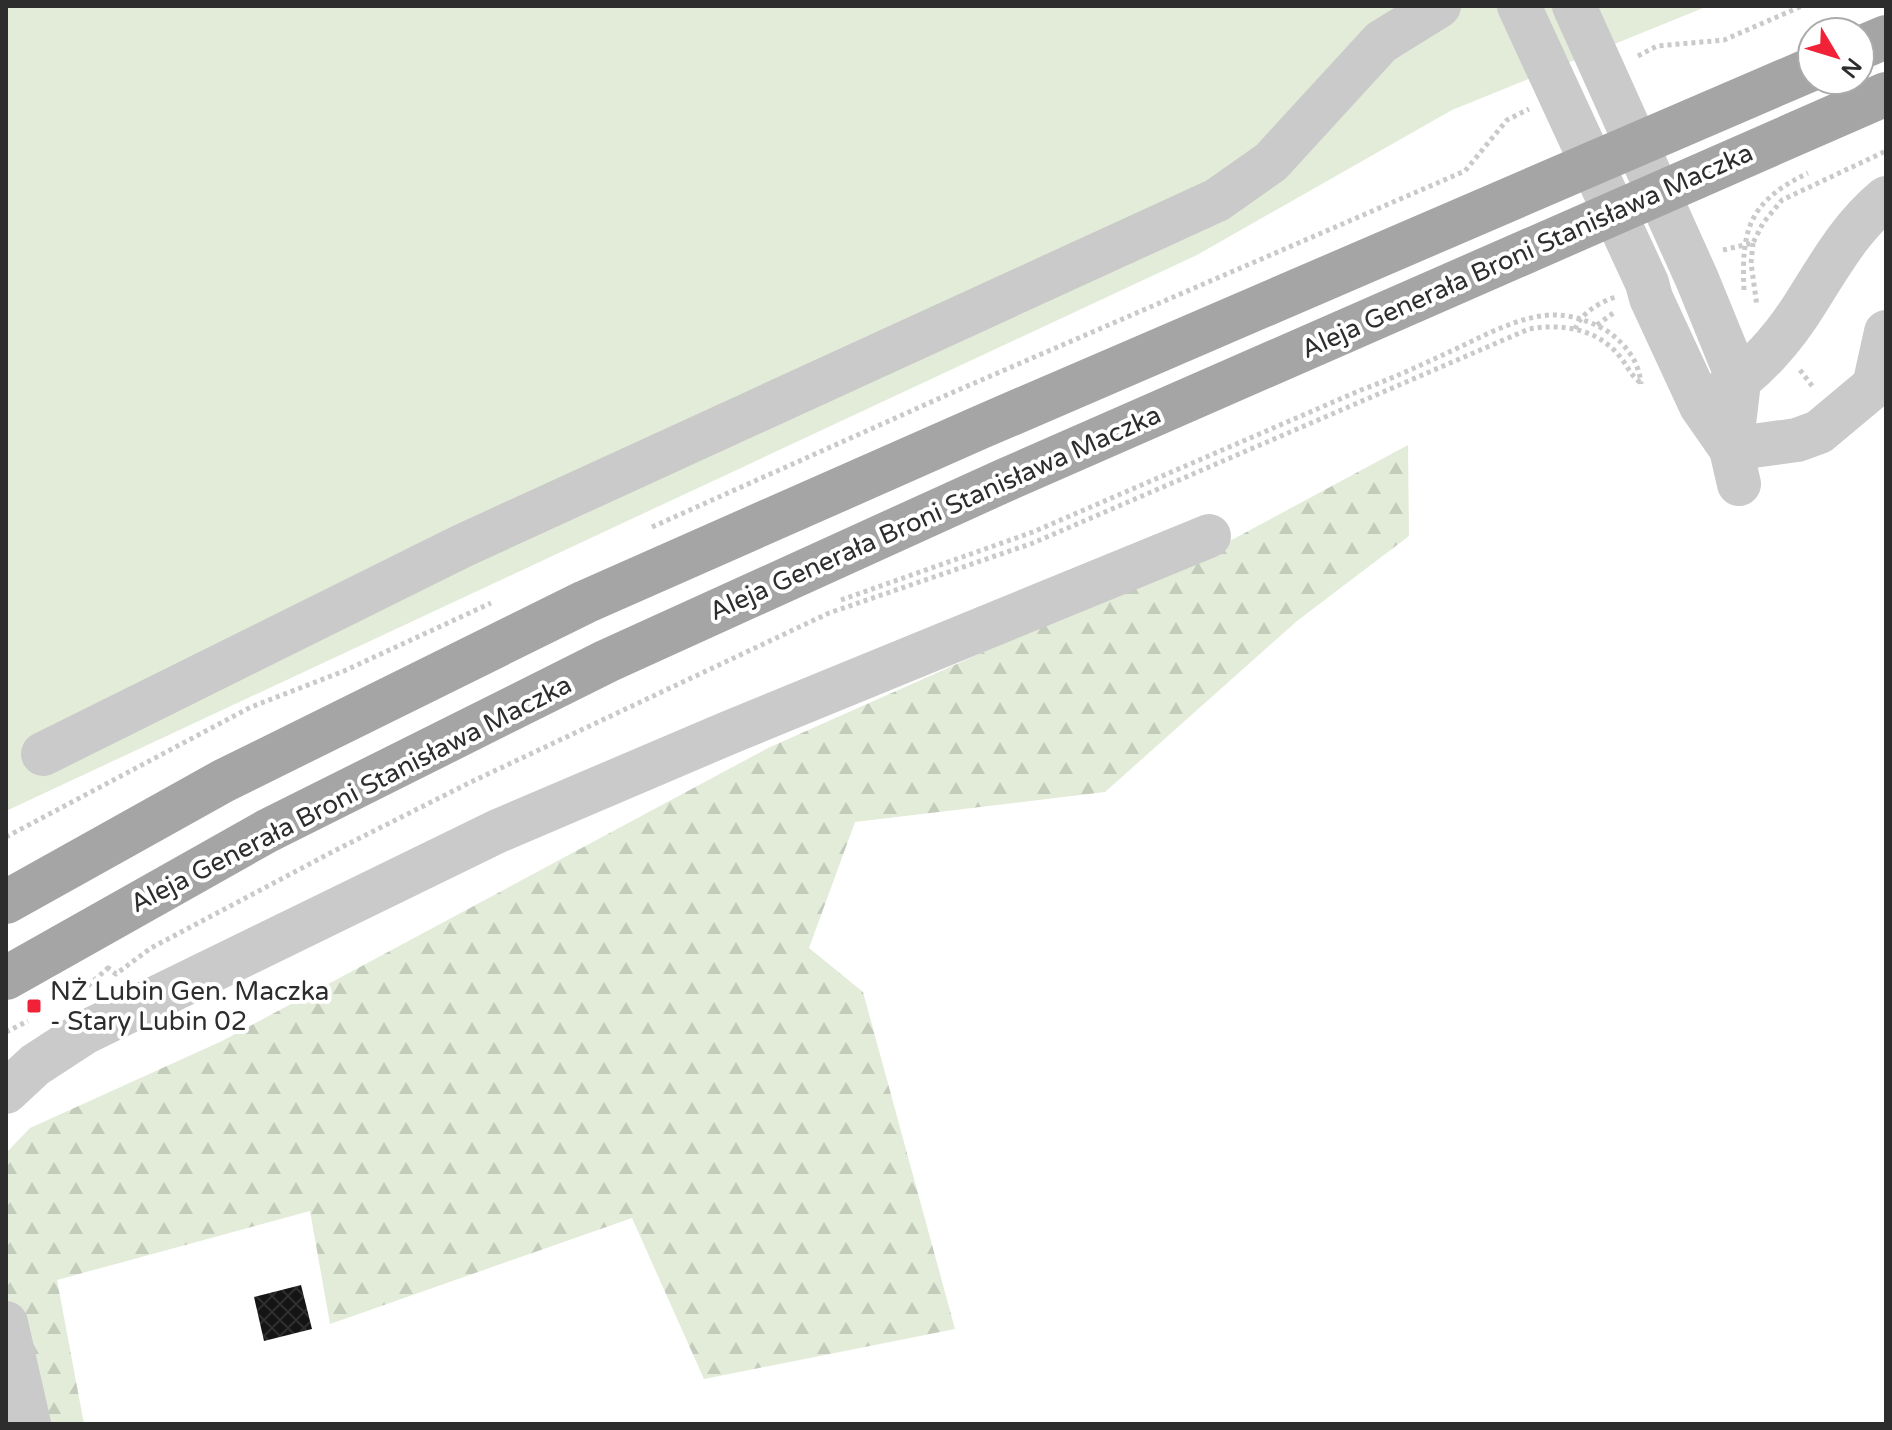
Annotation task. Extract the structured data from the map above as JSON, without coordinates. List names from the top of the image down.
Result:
{
  "streets": {
    "main road": ["Aleja Generała Broni Stanisława Maczka"]
  },
  "places": {
    "transit": ["NŻ Lubin Gen. Maczka - Stary Lubin 02"]
  },
  "north": "bottom right"
}
